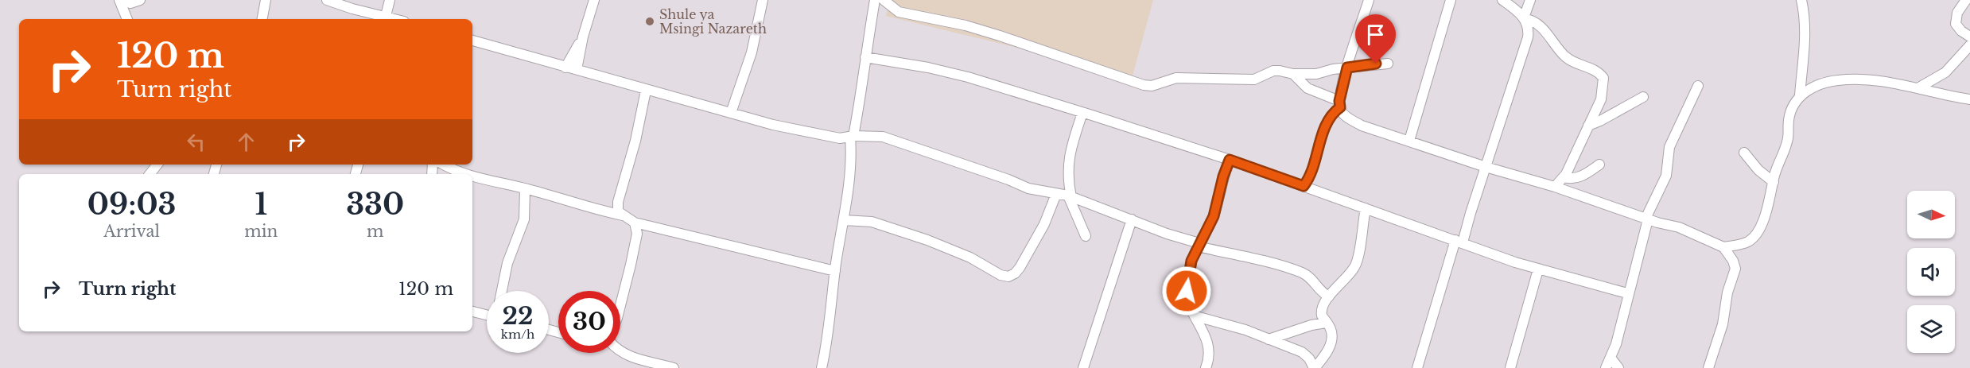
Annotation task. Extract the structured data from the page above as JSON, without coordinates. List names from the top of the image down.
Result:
{
  "places": ["Shule ya Msingi Nazareth"],
  "north": "right",
  "page": {
    "turn": ["120 m", "Turn right"],
    "eta": [
      "09:03",
      "Arrival",
      "1",
      "min",
      "330",
      "m"
    ],
    "list": [
      {
        "name": "Turn right",
        "value": "120 m"
      }
    ],
    "speed": "22 km/h",
    "limit": "30"
  }
}
